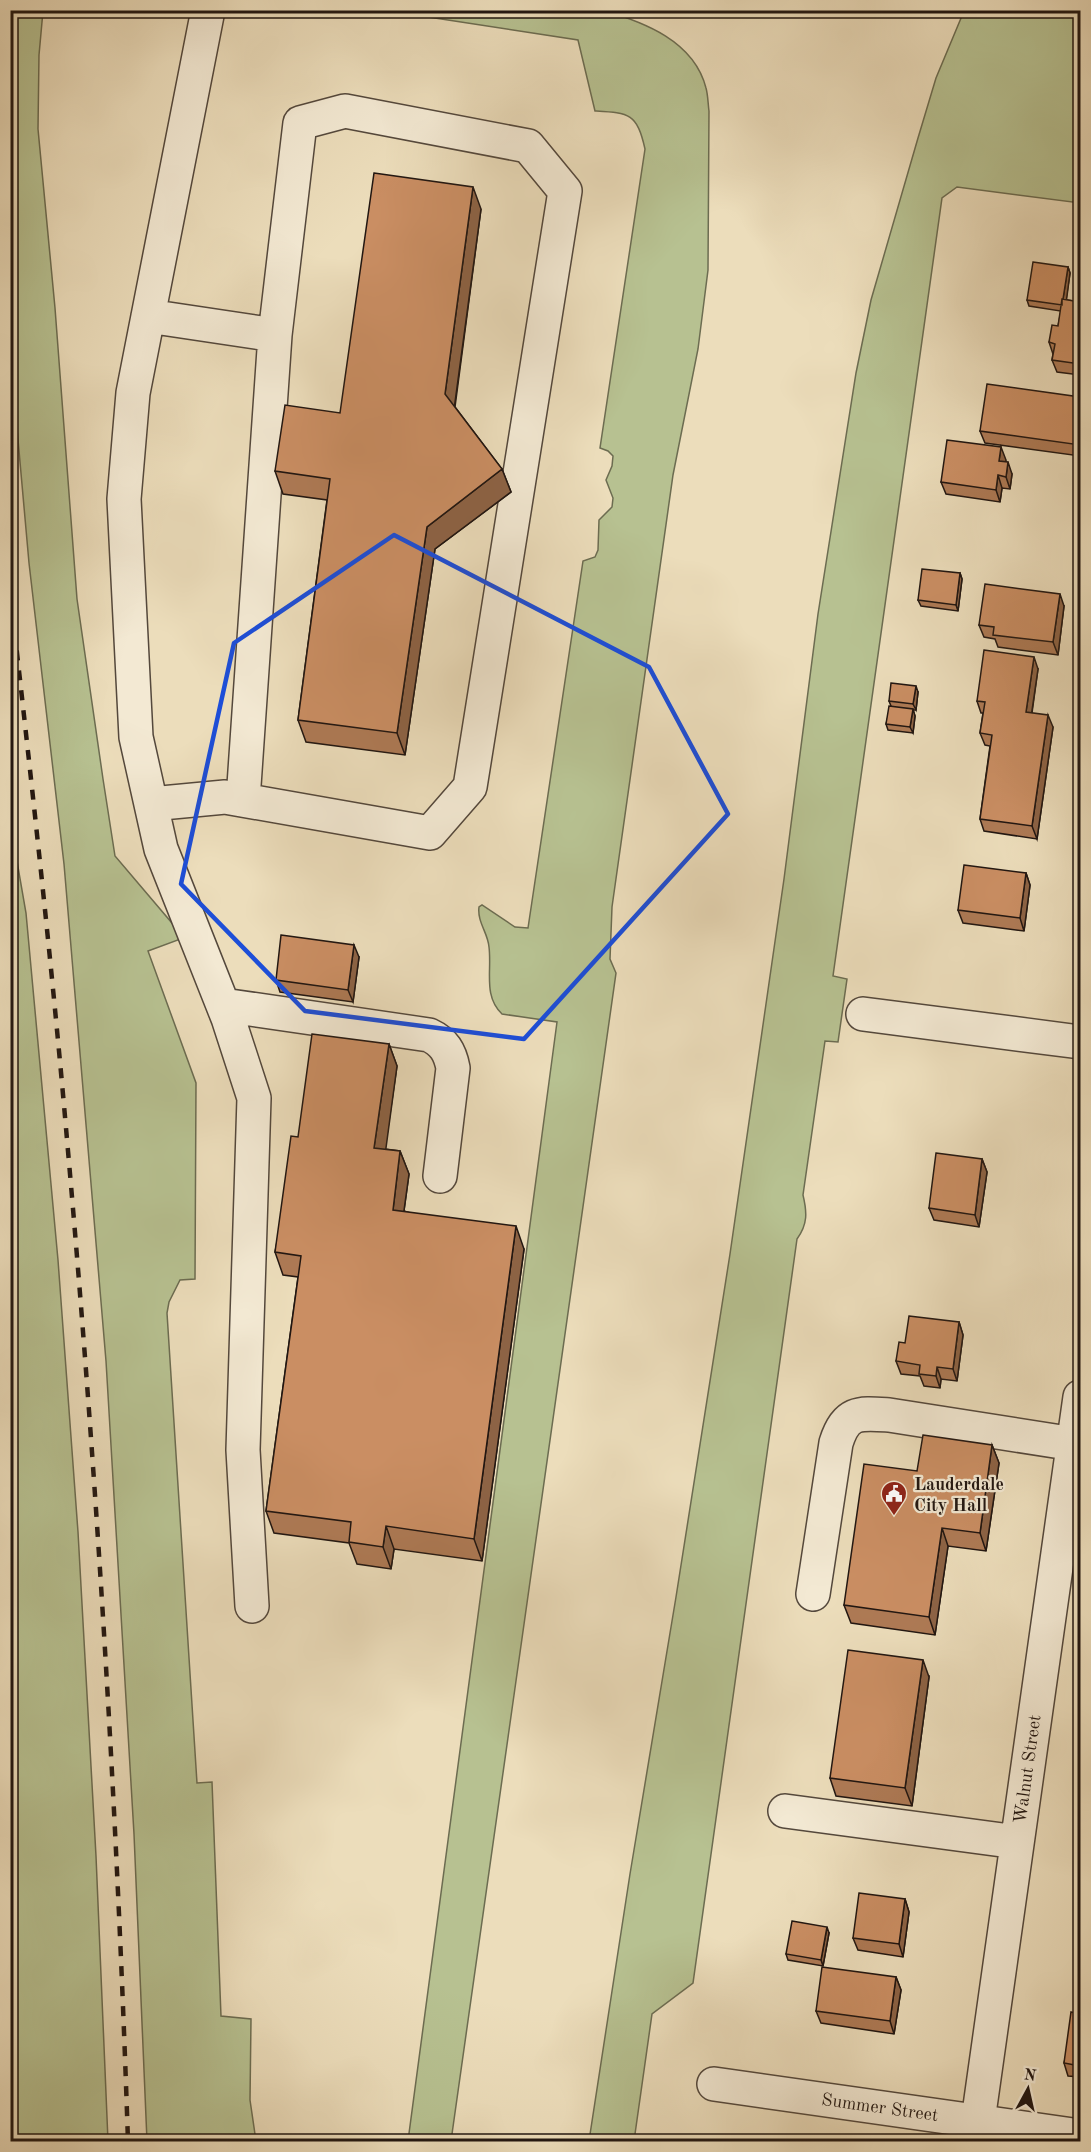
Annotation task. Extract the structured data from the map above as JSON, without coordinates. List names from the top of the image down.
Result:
{
  "streets": {
    "street": ["Walnut Street", "Summer Street"]
  },
  "crossings": [
    ["Walnut Street", "Summer Street"]
  ],
  "places": {
    "public building": ["Lauderdale City Hall"]
  },
  "north": "top"
}
